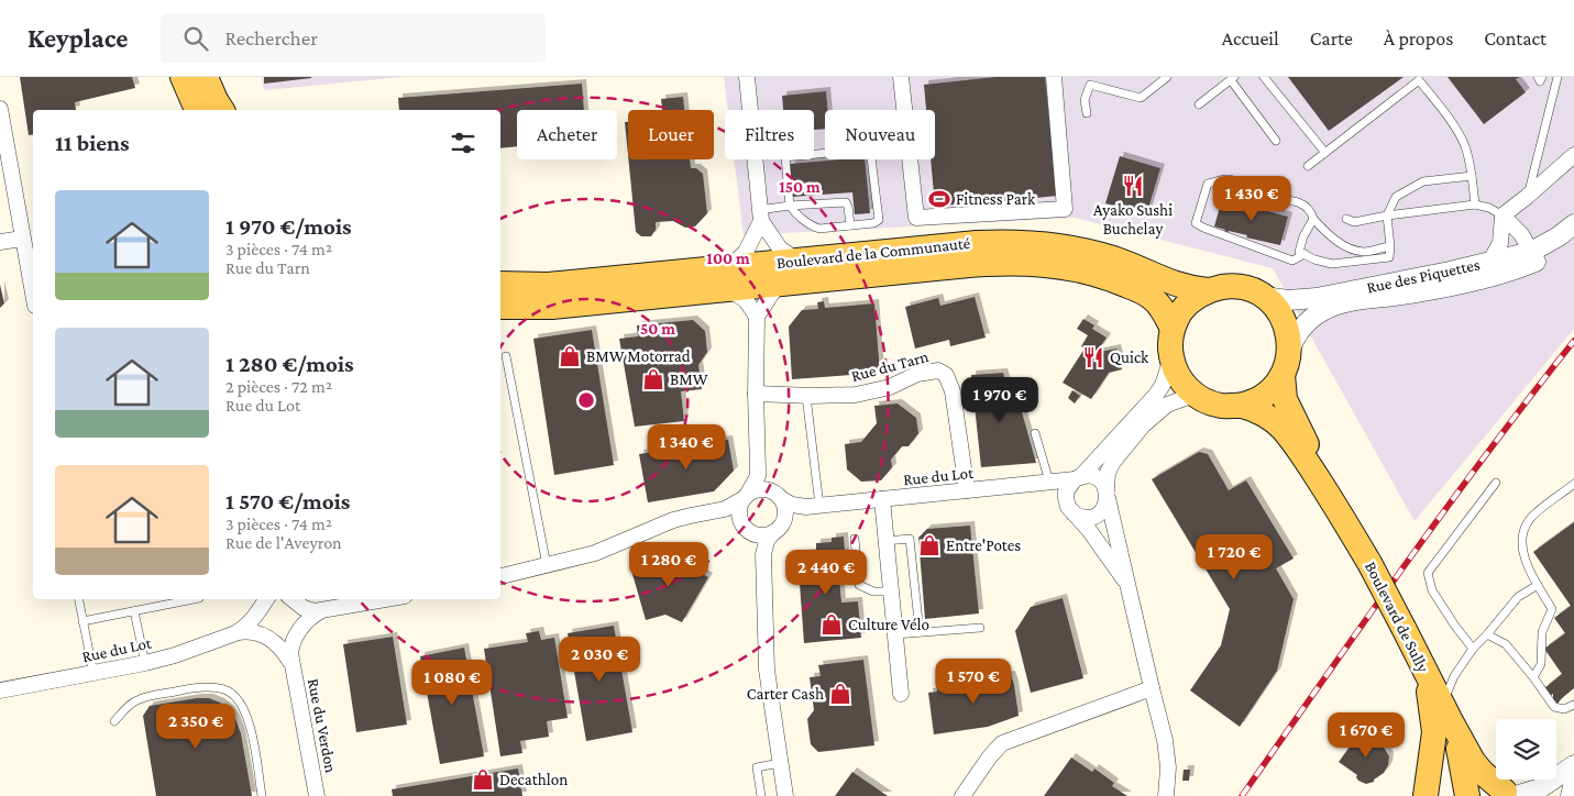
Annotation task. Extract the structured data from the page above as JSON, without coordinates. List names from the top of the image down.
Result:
{
  "streets": {
    "main road": ["Boulevard de la Communauté", "Boulevard de Sully"],
    "street": [
      "Rue des Piquettes",
      "Rue du Tarn",
      "Rue du Lot",
      "Rue du Verdon"
    ]
  },
  "crossings": [
    ["Boulevard de la Communauté", "Rue des Piquettes"],
    ["Rue du Tarn", "Rue du Lot"]
  ],
  "places": {
    "restaurant": ["Ayako Sushi Buchelay", "Quick"],
    "sports": ["Fitness Park"],
    "shop": [
      "BMW Motorrad",
      "BMW",
      "Entre'Potes",
      "Culture Vélo",
      "Carter Cash",
      "Decathlon"
    ]
  },
  "page": {
    "header": "Keyplace",
    "search": "Rechercher",
    "nav": [
      "Accueil",
      "Carte",
      "À propos",
      "Contact"
    ],
    "chip": [
      "Acheter",
      "Louer",
      "Filtres",
      "Nouveau"
    ],
    "heading": "11 biens",
    "price": [
      "1 430 €",
      "1 970 €",
      "1 340 €",
      "1 720 €",
      "1 280 €",
      "2 440 €",
      "2 030 €",
      "1 570 €",
      "1 080 €",
      "2 350 €",
      "1 670 €"
    ],
    "list": [
      {
        "name": "1 970 €/mois",
        "note": "3 pièces · 74 m² · Rue du Tarn"
      },
      {
        "name": "1 280 €/mois",
        "note": "2 pièces · 72 m² · Rue du Lot"
      },
      {
        "name": "1 570 €/mois",
        "note": "3 pièces · 74 m² · Rue de l'Aveyron"
      }
    ]
  },
  "rings": ["150 m", "100 m", "50 m"]
}
